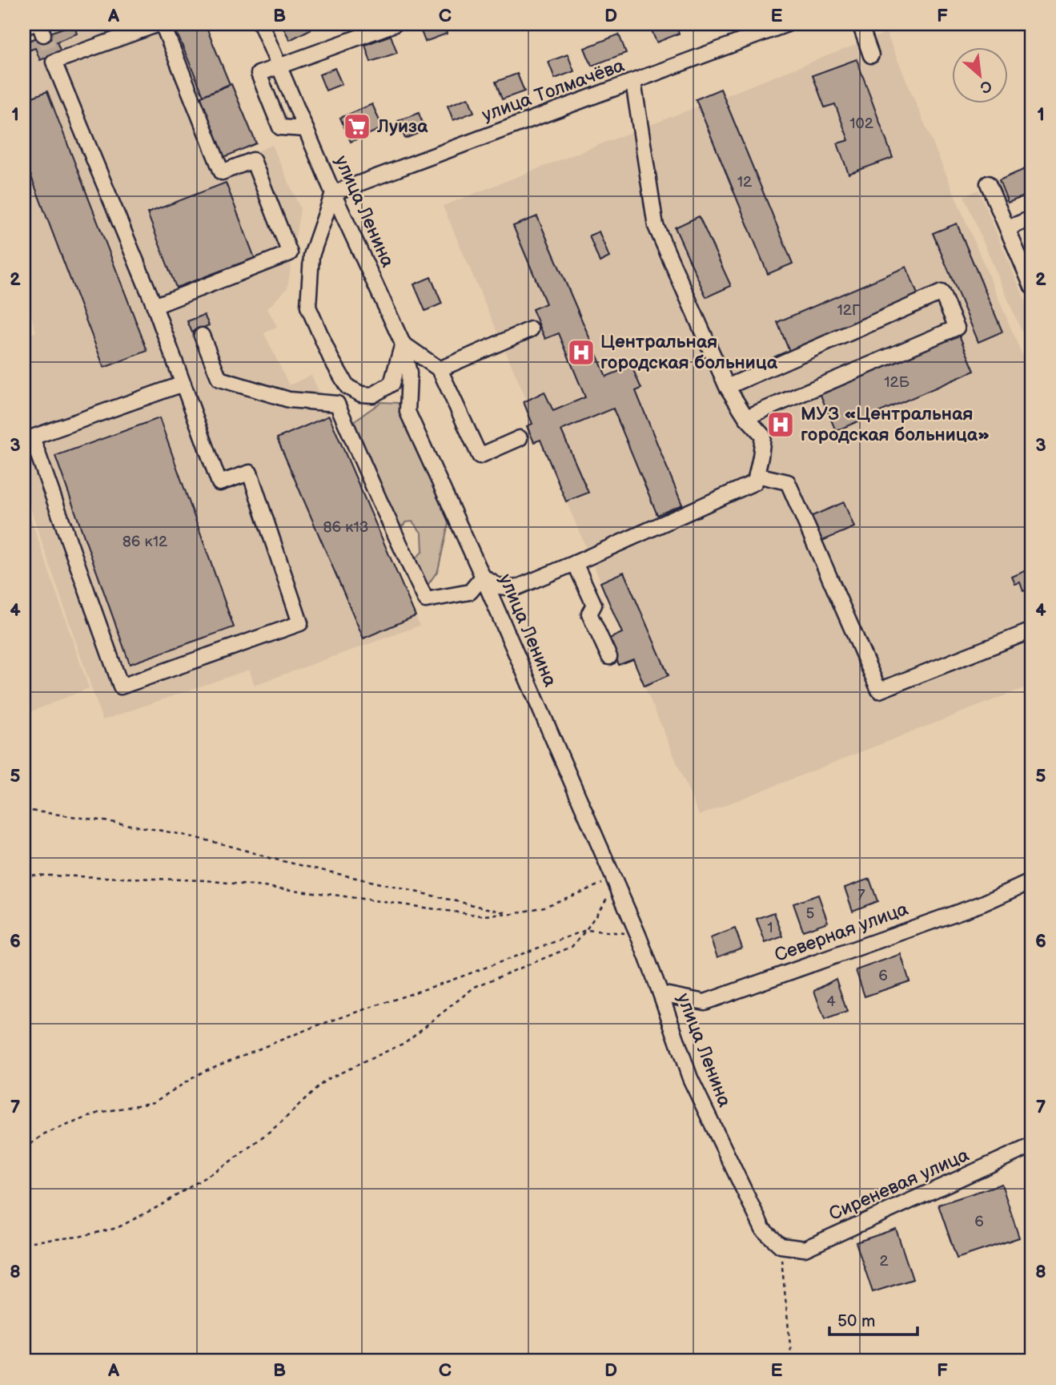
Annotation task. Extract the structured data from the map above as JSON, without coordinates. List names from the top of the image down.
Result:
{
  "streets": {
    "street": [
      "улица Толмачёва",
      "улица Ленина",
      "Северная улица",
      "Сиреневая улица"
    ]
  },
  "crossings": [
    ["улица Толмачёва", "улица Ленина"],
    ["улица Ленина", "Северная улица"],
    ["улица Ленина", "Сиреневая улица"]
  ],
  "places": {
    "supermarket": ["Луиза"],
    "hospital": ["Центральная городская больница", "МУЗ «Центральная городская больница»"]
  },
  "house_numbers": [
    "102",
    "12",
    "12Г",
    "12Б",
    "86 к13",
    "86 к12",
    "7",
    "5",
    "1",
    "6",
    "4",
    "6",
    "2"
  ],
  "scale_bar": "50 m",
  "north": "bottom right",
  "grid": {
    "columns": [
      "A",
      "B",
      "C",
      "D",
      "E",
      "F"
    ],
    "rows": [
      "1",
      "2",
      "3",
      "4",
      "5",
      "6",
      "7",
      "8"
    ]
  }
}
